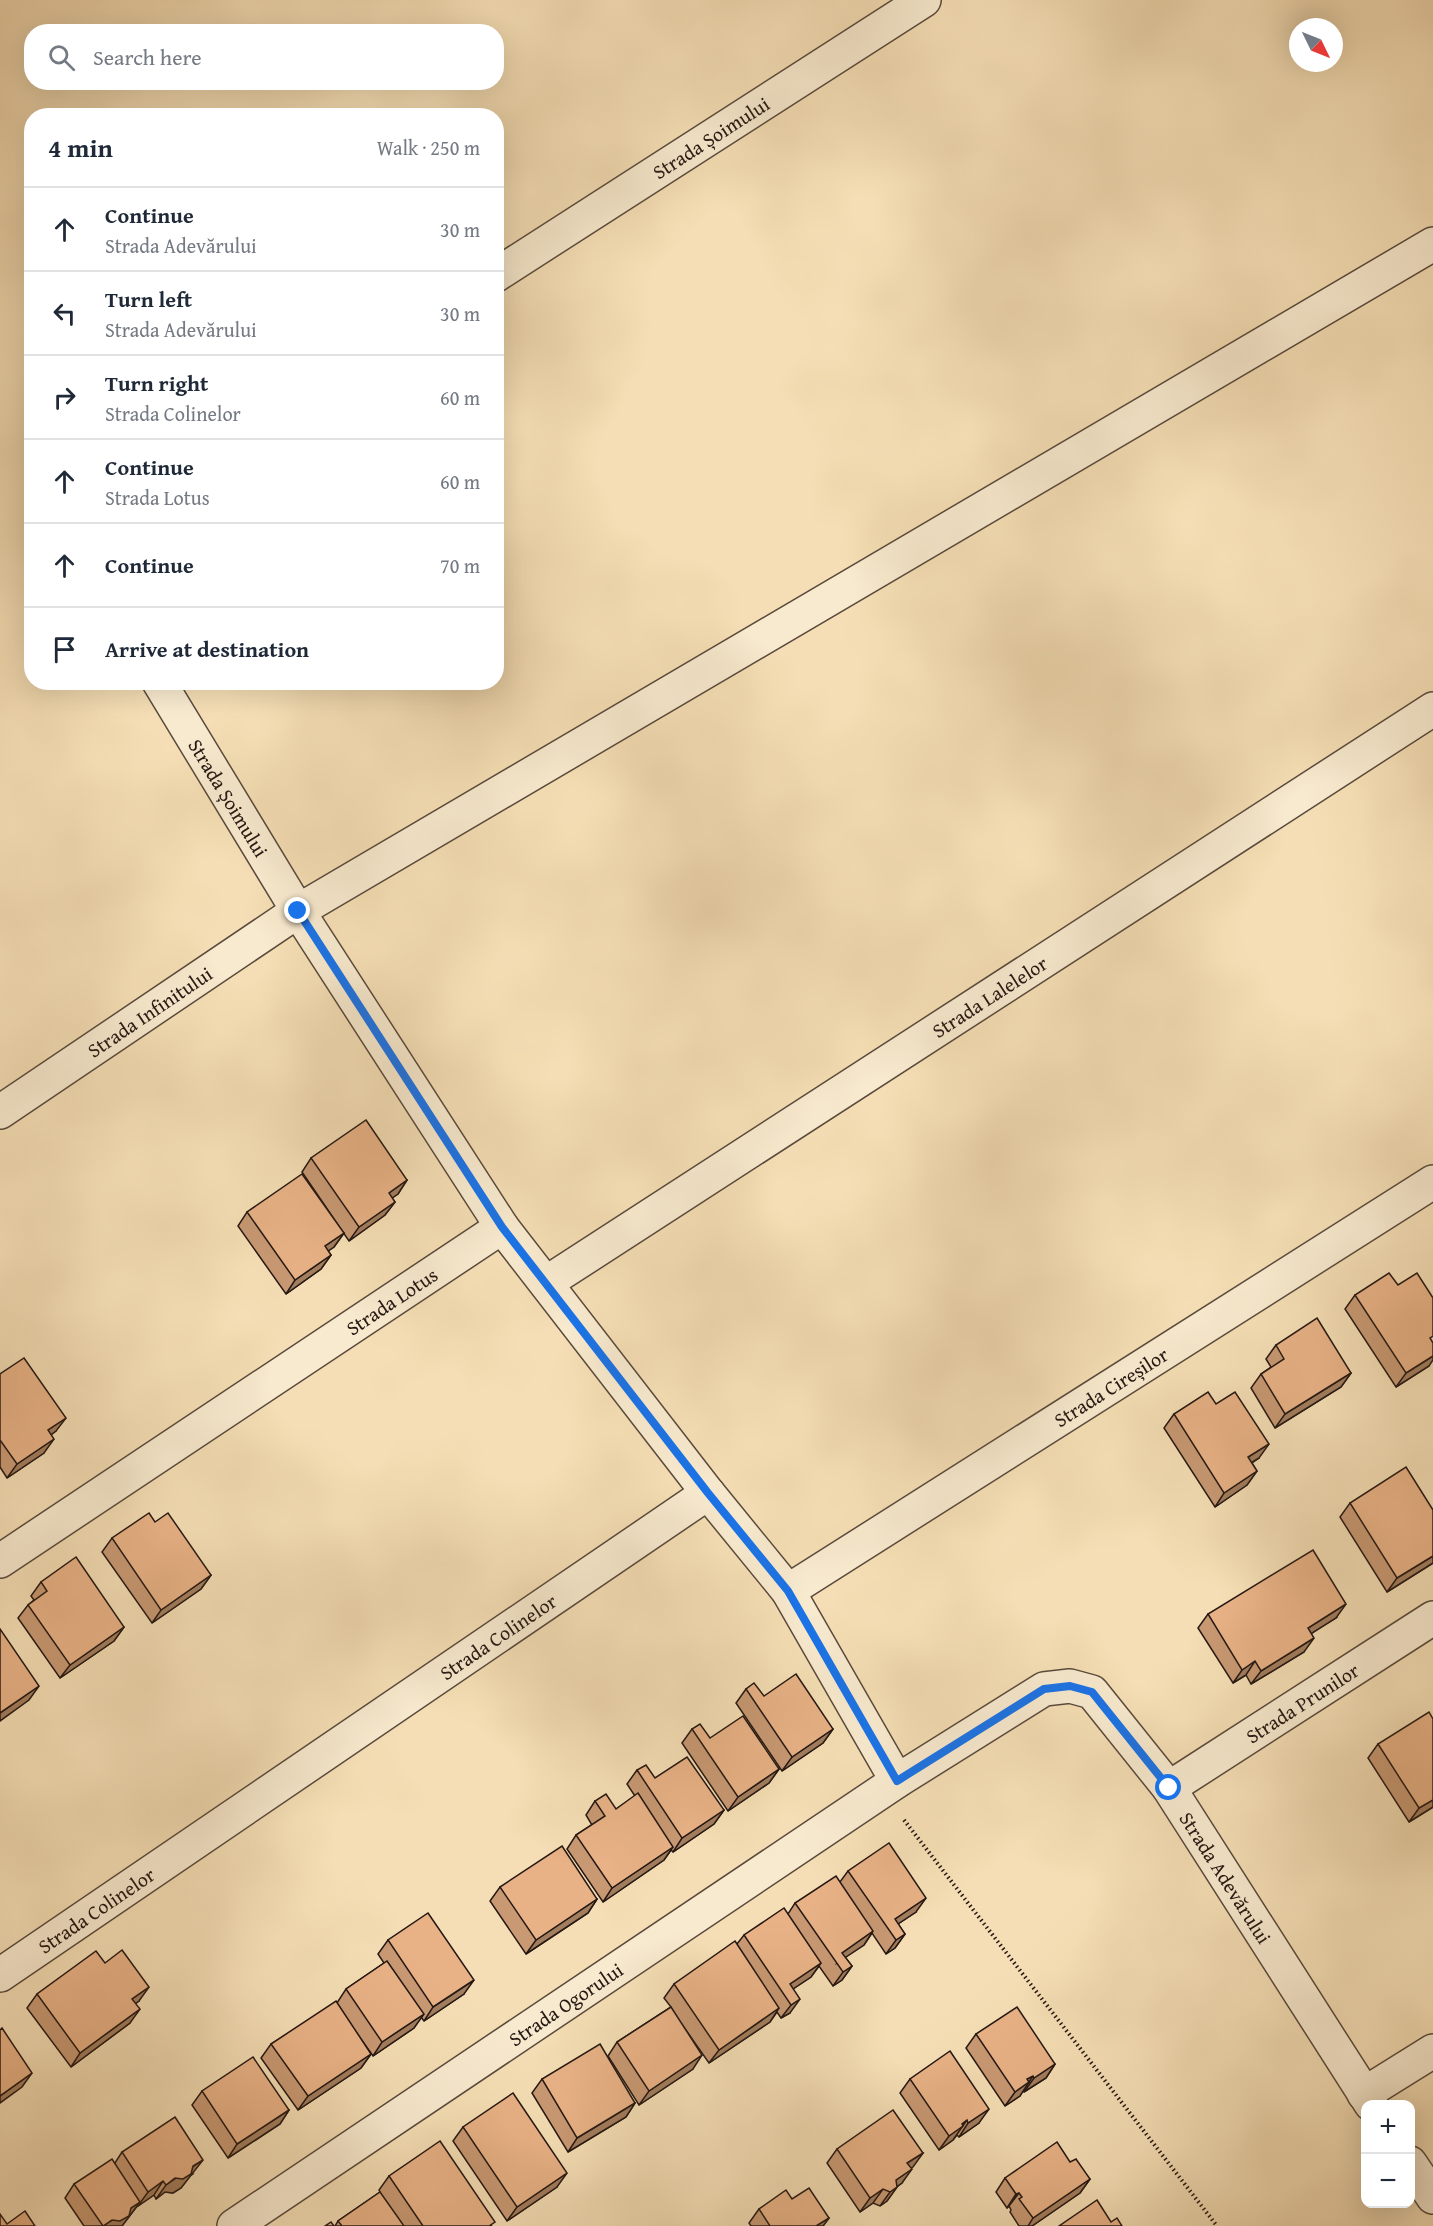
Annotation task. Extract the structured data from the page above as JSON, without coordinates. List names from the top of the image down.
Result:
{
  "streets": {
    "street": [
      "Strada Șoimului",
      "Strada Lalelelor",
      "Strada Infinitului",
      "Strada Lotus",
      "Strada Cireșilor",
      "Strada Colinelor",
      "Strada Prunilor",
      "Strada Adevărului",
      "Strada Ogorului"
    ]
  },
  "crossings": [
    ["Strada Șoimului", "Strada Infinitului"],
    ["Strada Șoimului", "Strada Lotus"],
    ["Strada Prunilor", "Strada Adevărului"],
    ["Strada Adevărului", "Strada Ogorului"]
  ],
  "north": "bottom right",
  "page": {
    "search": "Search here",
    "heading": ["4 min", "Walk · 250 m"],
    "list": [
      ["Continue", "Strada Adevărului", "30 m"],
      ["Turn left", "Strada Adevărului", "30 m"],
      ["Turn right", "Strada Colinelor", "60 m"],
      ["Continue", "Strada Lotus", "60 m"],
      ["Continue", "70 m"],
      "Arrive at destination"
    ],
    "map_buttons": ["+", "−"]
  }
}
